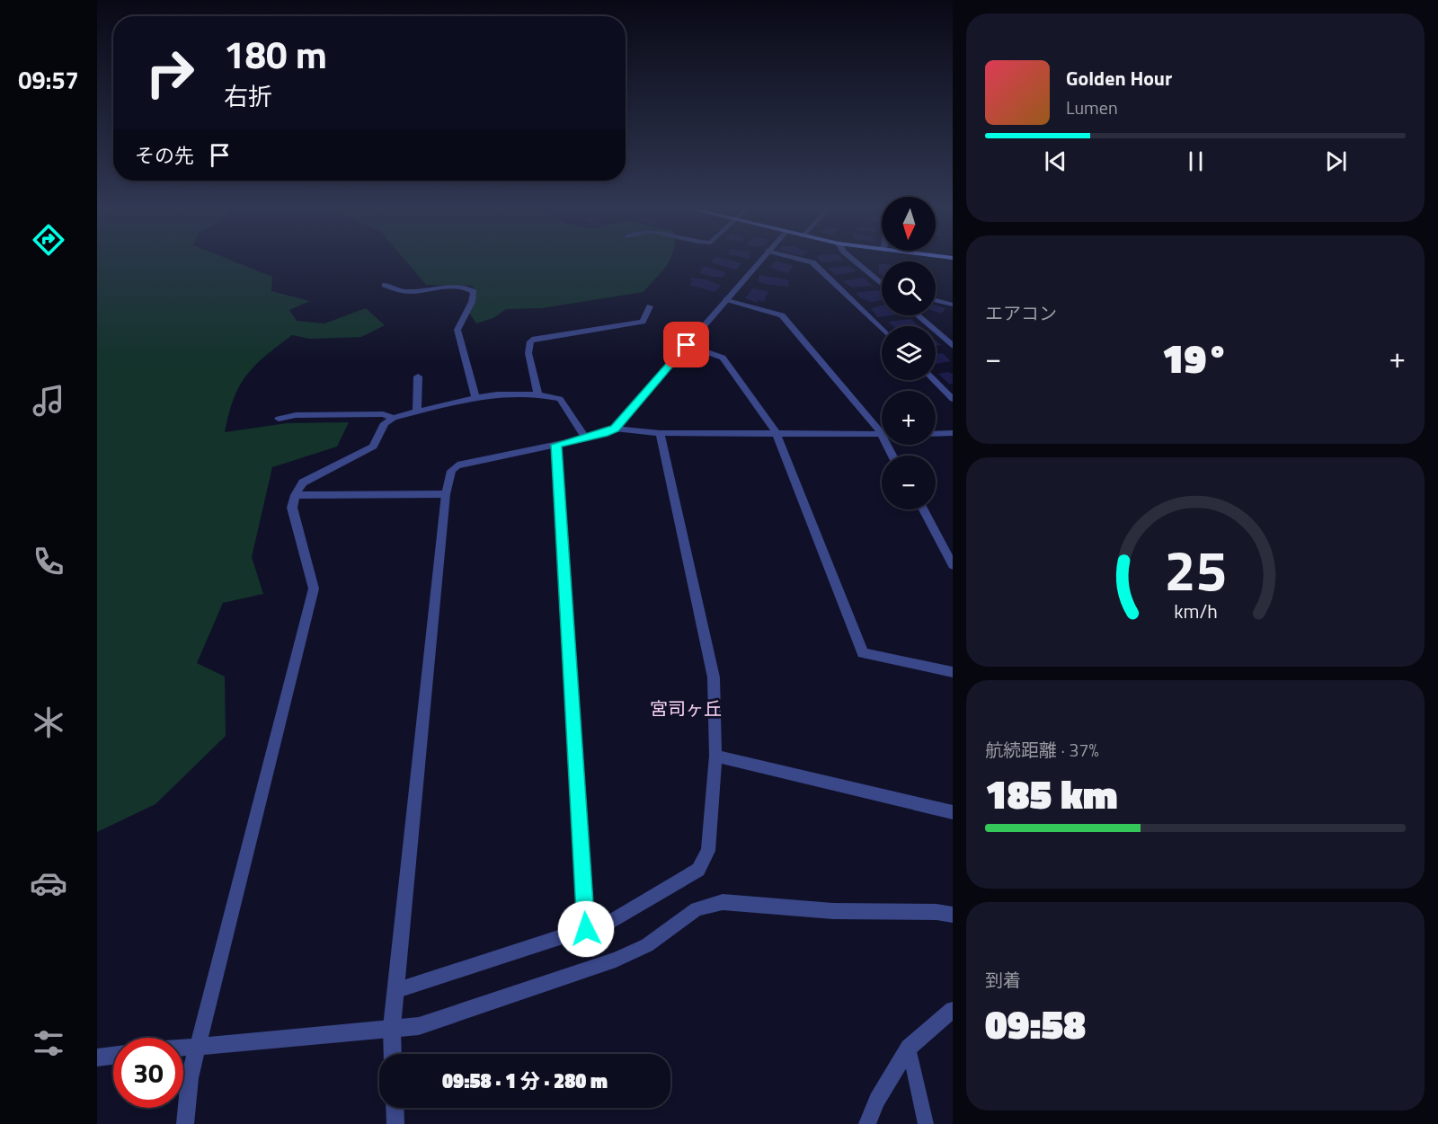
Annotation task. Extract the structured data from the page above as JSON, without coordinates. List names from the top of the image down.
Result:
{
  "districts": ["宮司ヶ丘"],
  "north": "bottom",
  "page": {
    "tabs": "09:57",
    "turn": ["180 m", "右折"],
    "song": ["Golden Hour", "Lumen"],
    "then": "その先",
    "map_buttons": ["+", "−"],
    "tile": [
      "エアコン",
      ["航続距離 · 37%", "185 km"],
      ["到着", "09:58"]
    ],
    "heat": ["−", "19°", "+"],
    "limit": "30",
    "trip": "09:58 · 1 分 · 280 m",
    "gauge": ["25", "km/h"]
  }
}
